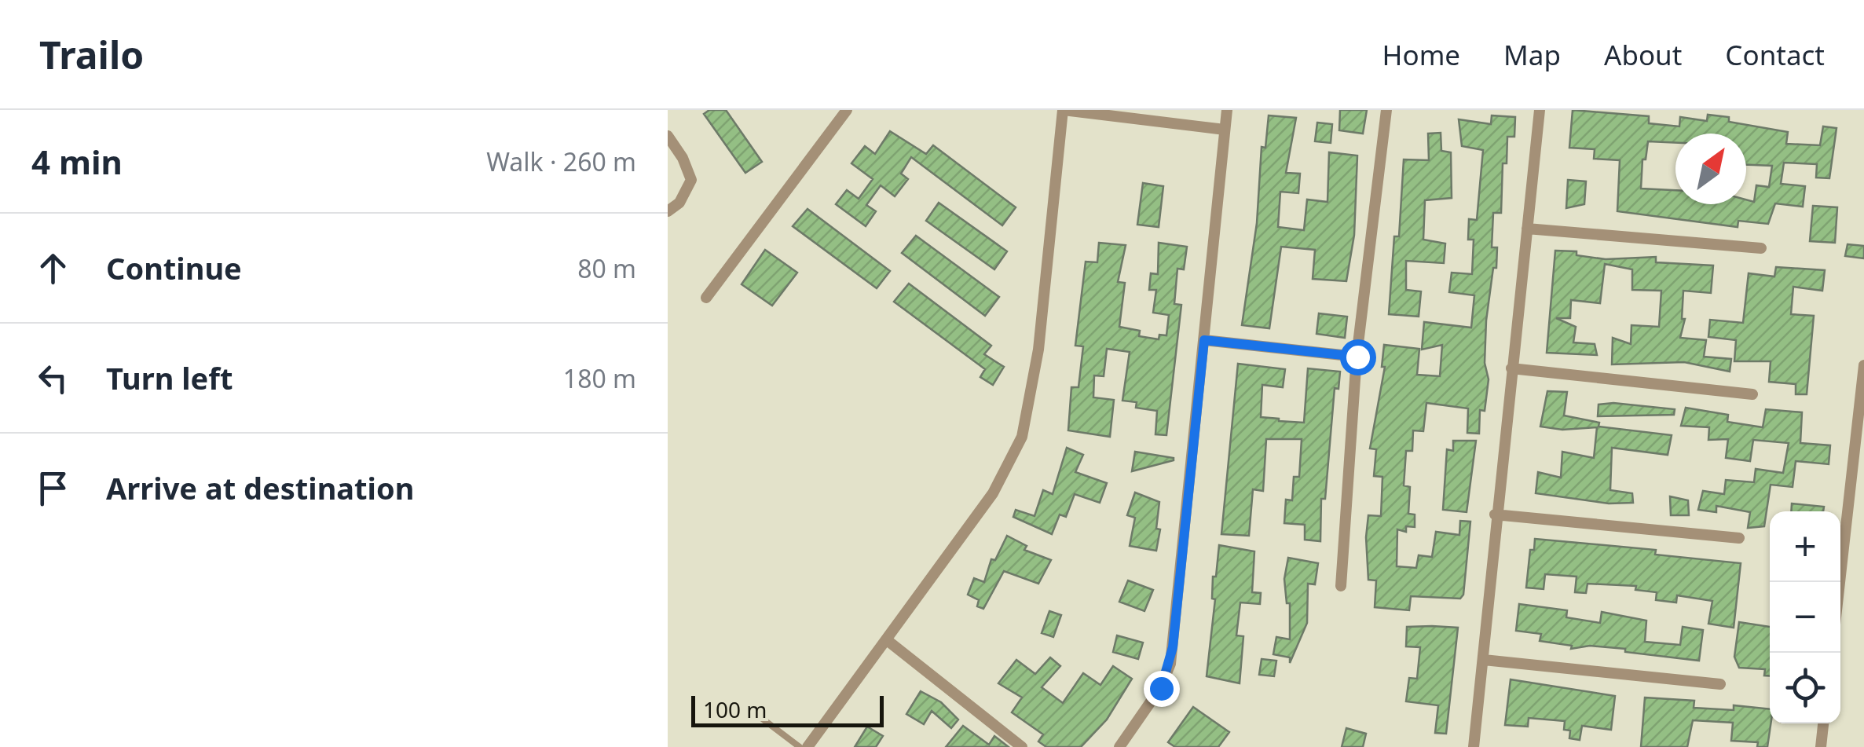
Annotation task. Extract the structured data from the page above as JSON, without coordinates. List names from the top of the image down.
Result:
{
  "scale_bar": "100 m",
  "north": "top right",
  "page": {
    "header": "Trailo",
    "nav": [
      "Home",
      "Map",
      "About",
      "Contact"
    ],
    "heading": ["4 min", "Walk · 260 m"],
    "list": [
      ["Continue", "80 m"],
      ["Turn left", "180 m"],
      "Arrive at destination"
    ],
    "map_buttons": ["+", "−"],
    "scale": "100 m"
  }
}
